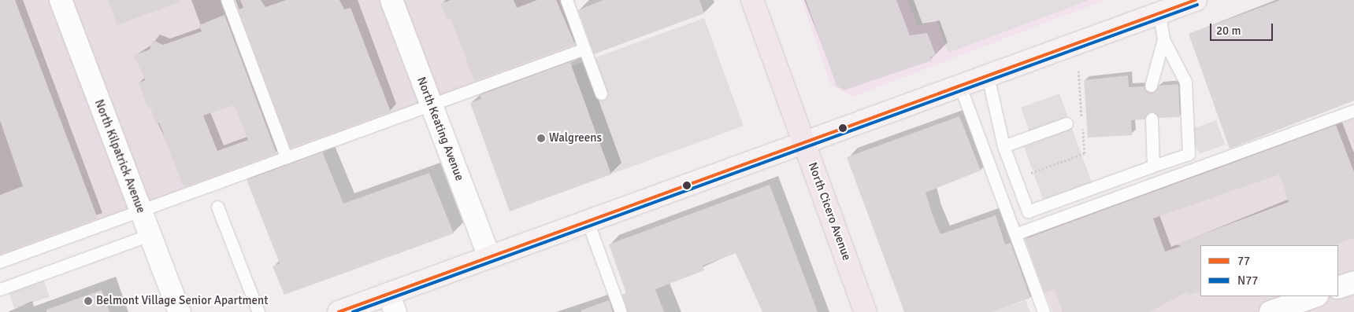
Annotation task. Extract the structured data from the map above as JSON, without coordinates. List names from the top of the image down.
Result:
{
  "streets": {
    "main road": ["North Cicero Avenue"],
    "street": ["North Keating Avenue", "North Kilpatrick Avenue"]
  },
  "places": ["Walgreens", "Belmont Village Senior Apartment"],
  "lines": ["transit line 77", "transit line N77"],
  "legend": ["77", "N77"],
  "scale_bar": "20 m"
}
